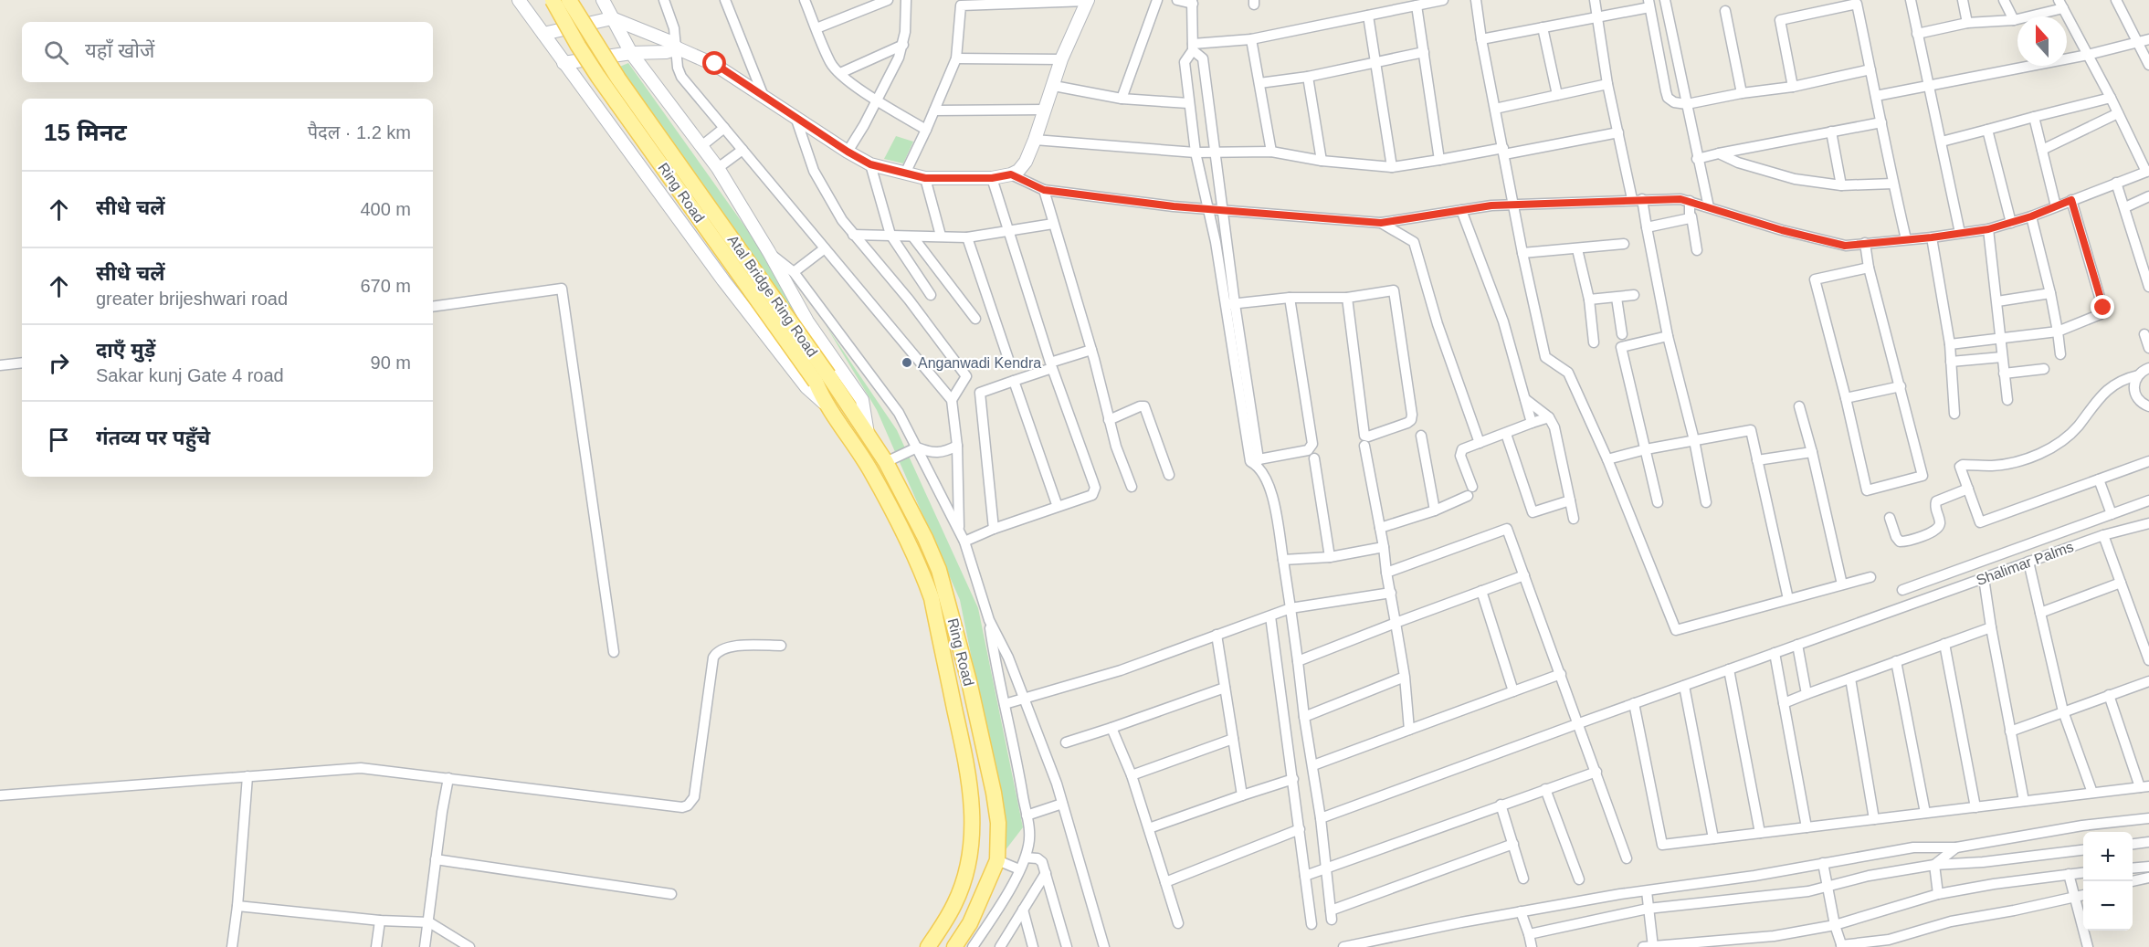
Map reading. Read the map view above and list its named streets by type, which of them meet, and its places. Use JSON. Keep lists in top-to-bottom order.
{
  "streets": {
    "main road": ["Ring Road", "Atal Bridge Ring Road"],
    "street": ["Shalimar Palms"]
  },
  "crossings": [
    ["Ring Road", "Atal Bridge Ring Road"]
  ],
  "places": ["Anganwadi Kendra"],
  "north": "top",
  "page": {
    "search": "यहाँ खोजें",
    "heading": ["15 मिनट", "पैदल · 1.2 km"],
    "list": [
      ["सीधे चलें", "400 m"],
      ["सीधे चलें", "greater brijeshwari road", "670 m"],
      ["दाएँ मुड़ें", "Sakar kunj Gate 4 road", "90 m"],
      "गंतव्य पर पहुँचे"
    ],
    "map_buttons": ["+", "−"]
  }
}
